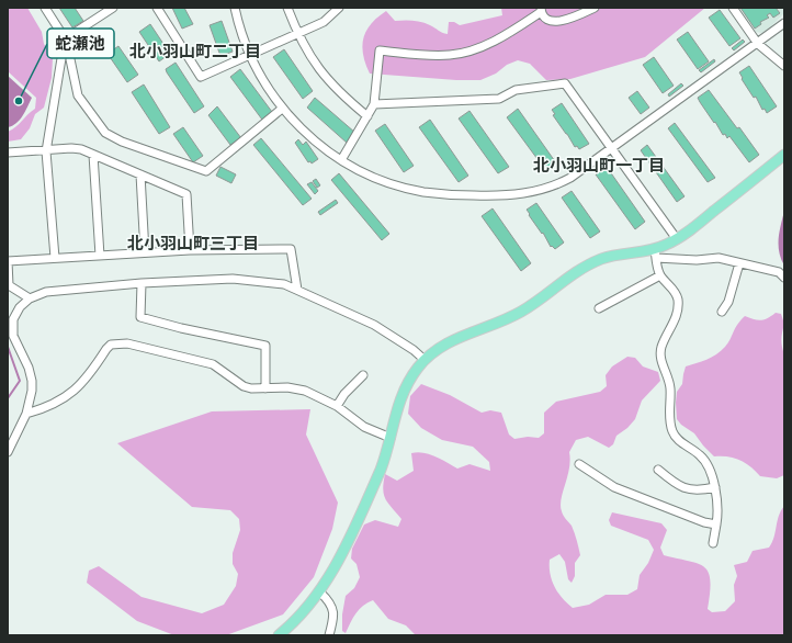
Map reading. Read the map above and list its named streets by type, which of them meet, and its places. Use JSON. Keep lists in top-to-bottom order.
{
  "districts": ["北小羽山町二丁目", "北小羽山町一丁目", "北小羽山町三丁目"],
  "places": ["蛇瀬池"]
}
